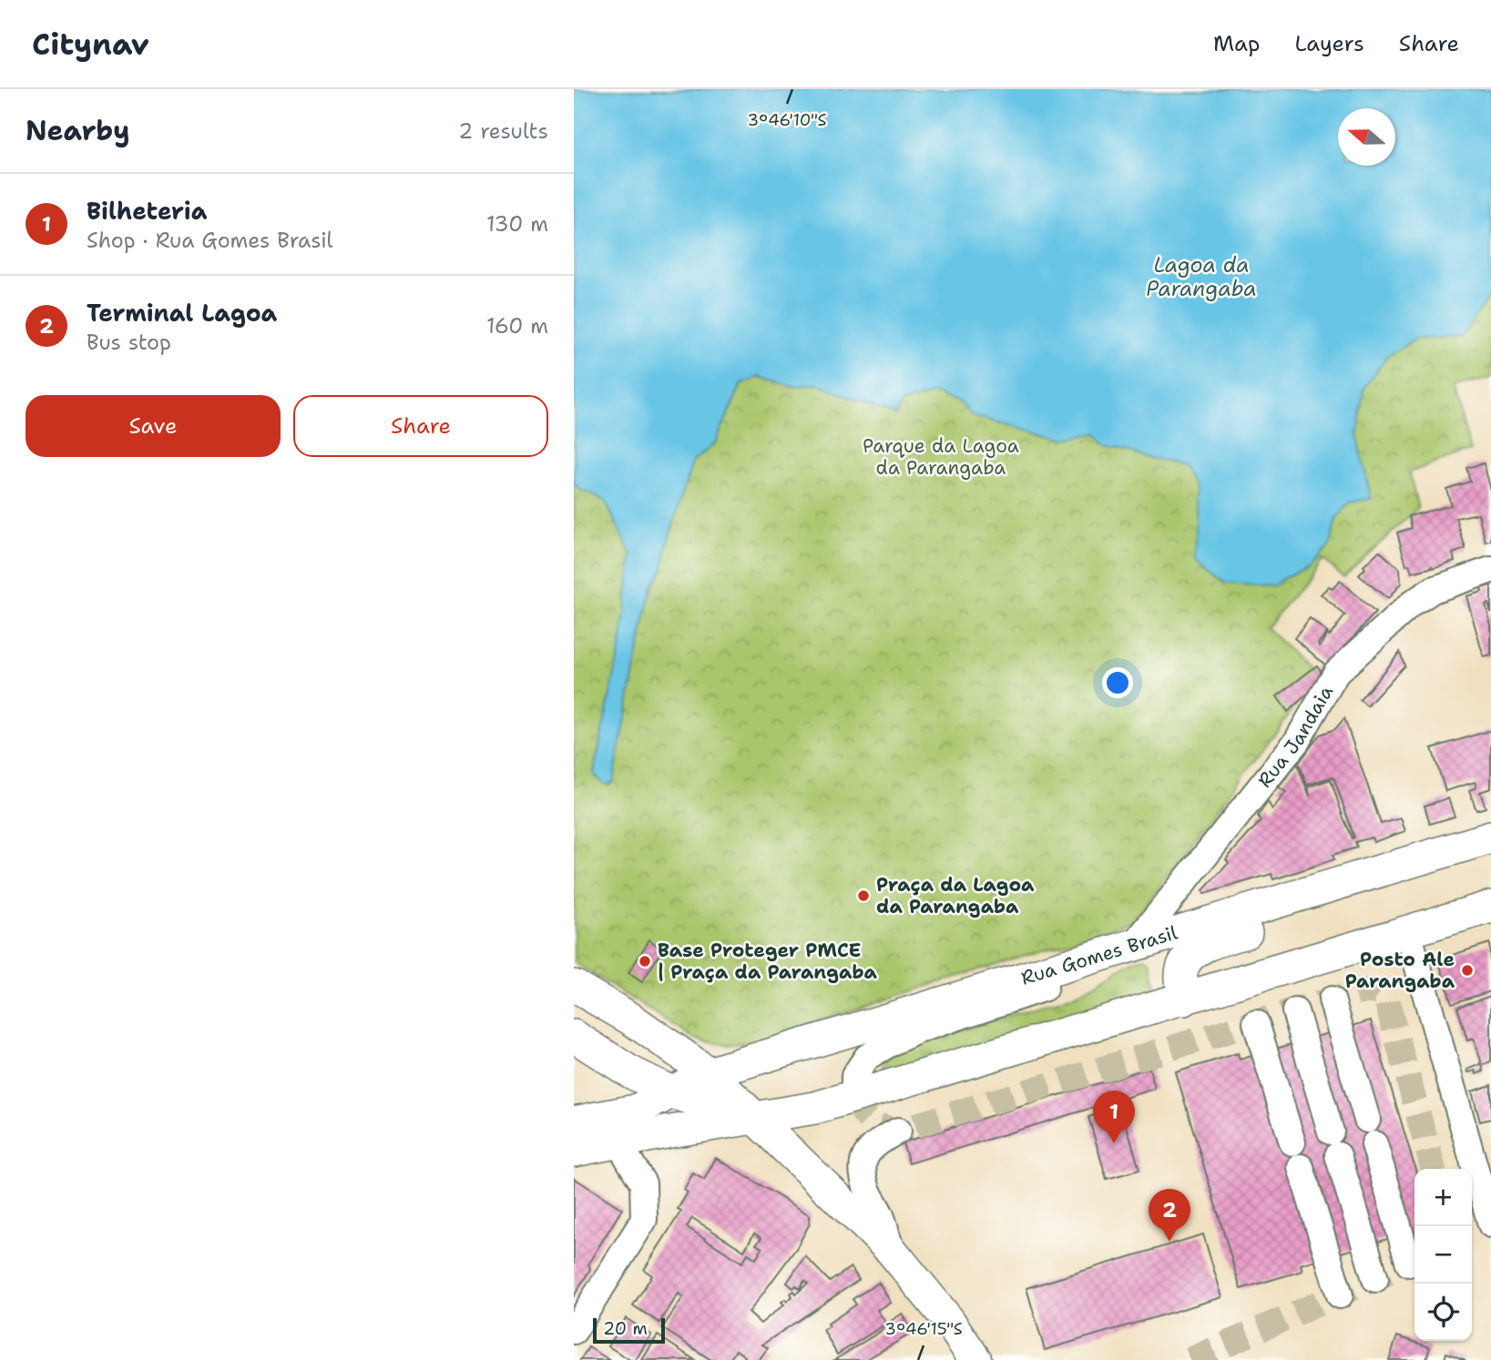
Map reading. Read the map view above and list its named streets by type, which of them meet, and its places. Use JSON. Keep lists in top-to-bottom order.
{
  "streets": {
    "main road": ["Rua Gomes Brasil"],
    "street": ["Rua Jandaia"]
  },
  "crossings": [
    ["Rua Jandaia", "Rua Gomes Brasil"]
  ],
  "water": ["Lagoa da Parangaba"],
  "parks": ["Parque da Lagoa da Parangaba"],
  "places": ["Praça da Lagoa da Parangaba", "Base Proteger PMCE | Praça da Parangaba", "Posto Ale Parangaba"],
  "scale_bar": "20 m",
  "north": "left",
  "page": {
    "header": "Citynav",
    "nav": ["Map", "Layers", "Share"],
    "heading": ["Nearby", "2 results"],
    "list": [
      {
        "mark": "1",
        "name": "Bilheteria",
        "note": "Shop · Rua Gomes Brasil",
        "value": "130 m"
      },
      {
        "mark": "2",
        "name": "Terminal Lagoa",
        "note": "Bus stop",
        "value": "160 m"
      }
    ],
    "buttons": ["Save", "Share"],
    "pins": ["1", "2"],
    "map_buttons": ["+", "−"],
    "scale": "20 m"
  },
  "coordinates": ["3°46'10\"S", "3°46'15\"S"]
}
